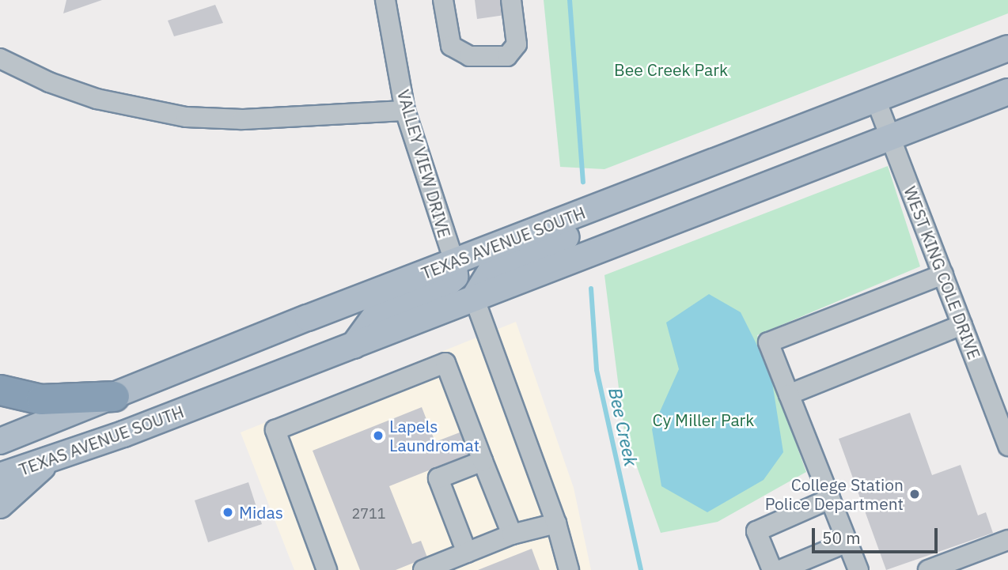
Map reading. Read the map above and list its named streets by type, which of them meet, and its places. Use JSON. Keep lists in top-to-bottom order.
{
  "streets": {
    "main road": ["TEXAS AVENUE SOUTH"],
    "street": ["VALLEY VIEW DRIVE", "WEST KING COLE DRIVE"]
  },
  "crossings": [
    ["VALLEY VIEW DRIVE", "TEXAS AVENUE SOUTH"],
    ["TEXAS AVENUE SOUTH", "WEST KING COLE DRIVE"]
  ],
  "water": ["Bee Creek"],
  "parks": ["Bee Creek Park", "Cy Miller Park"],
  "places": ["Lapels Laundromat", "College Station Police Department", "Midas"],
  "house_numbers": ["2711"],
  "scale_bar": "50 m"
}
